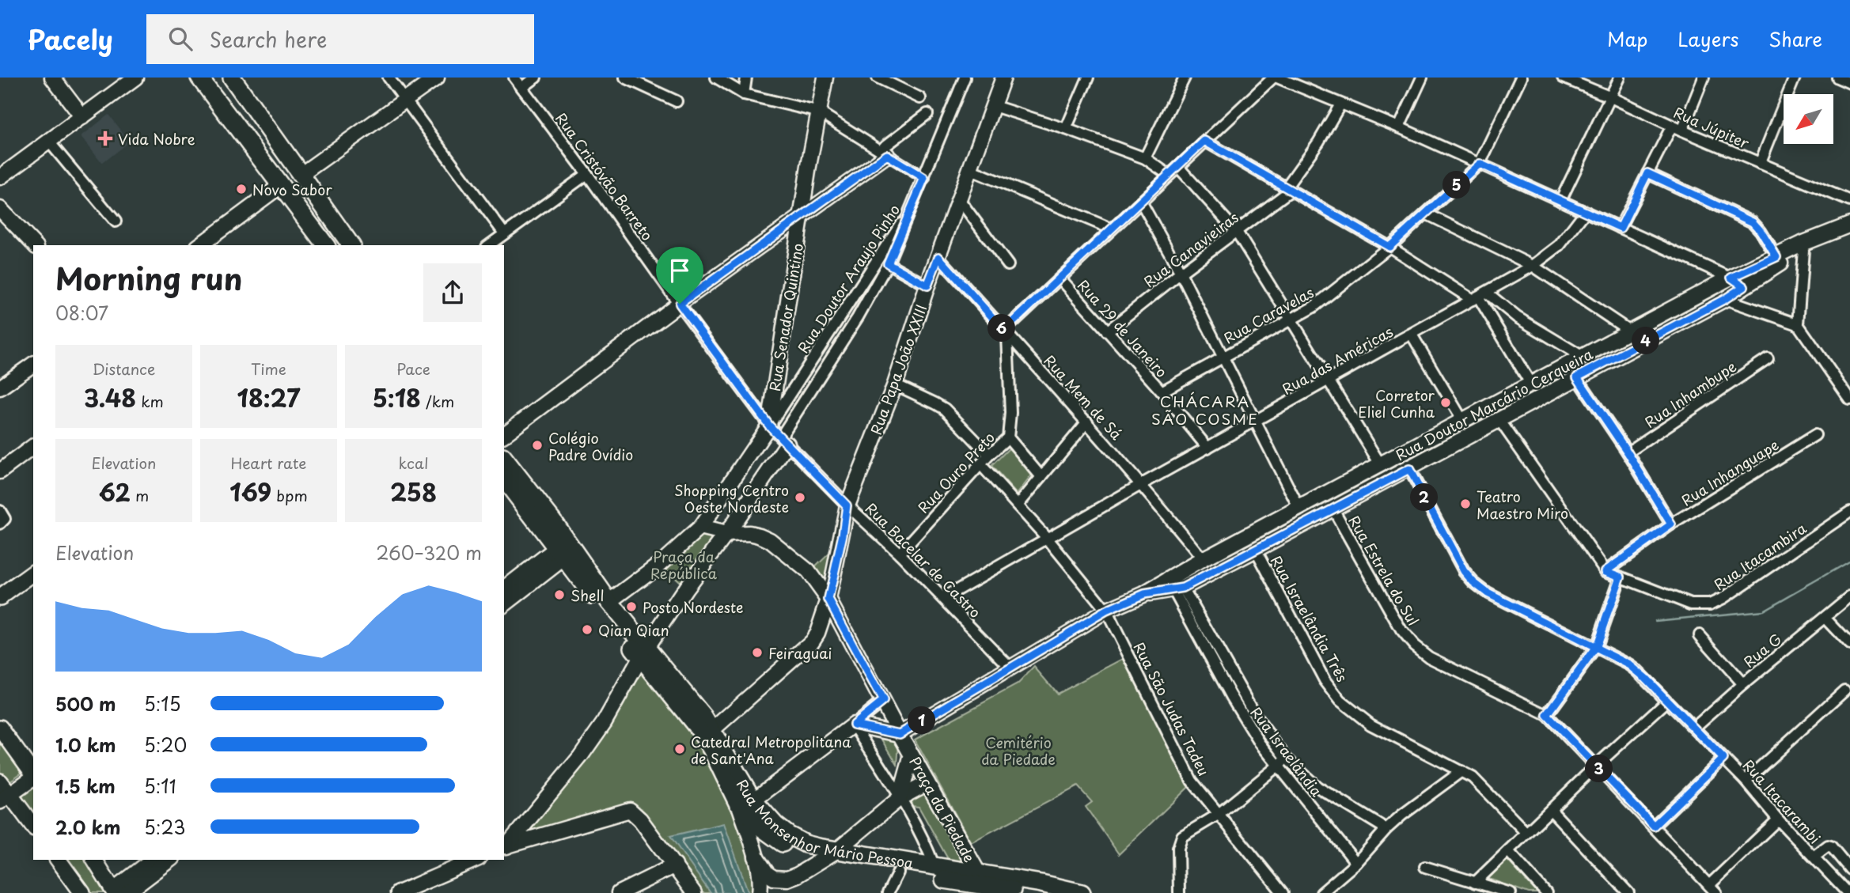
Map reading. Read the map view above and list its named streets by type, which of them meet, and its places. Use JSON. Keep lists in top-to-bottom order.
{
  "streets": {
    "highway": ["Rua Monsenhor Mário Pessoa"],
    "street": [
      "Rua Júpiter",
      "Rua Cristóvão Barreto",
      "Rua Canavieiras",
      "Rua Doutor Araujo Pinho",
      "Rua Caravelas",
      "Rua Senador Quintino",
      "Rua 29 de Janeiro",
      "Rua das Américas",
      "Rua Papa João XXIII",
      "Rua Inhambupe",
      "Rua Mem de Sá",
      "Rua Doutor Marcário Cerqueira",
      "Rua Ouro Preto",
      "Rua Inhanguape",
      "Rua Itacambira",
      "Rua Bacelar de Castro",
      "Rua Estrela do Sul",
      "Rua Israelândia Três",
      "Rua G",
      "Rua São Judas Tadeu",
      "Rua Israelândia",
      "Rua Itacarambi",
      "Praça da Piedade"
    ]
  },
  "crossings": [
    ["Rua Cristóvão Barreto", "Rua Doutor Araujo Pinho"],
    ["Rua Cristóvão Barreto", "Rua Senador Quintino"],
    ["Rua Cristóvão Barreto", "Rua Bacelar de Castro"],
    ["Rua Canavieiras", "Rua 29 de Janeiro"],
    ["Rua Doutor Araujo Pinho", "Rua Senador Quintino"],
    ["Rua Doutor Araujo Pinho", "Rua Bacelar de Castro"],
    ["Rua Caravelas", "Rua 29 de Janeiro"],
    ["Rua Senador Quintino", "Rua Bacelar de Castro"],
    ["Rua 29 de Janeiro", "Rua das Américas"],
    ["Rua das Américas", "Rua Mem de Sá"],
    ["Rua das Américas", "Rua Bacelar de Castro"],
    ["Rua das Américas", "Rua São Judas Tadeu"],
    ["Rua Papa João XXIII", "Rua Mem de Sá"],
    ["Rua Papa João XXIII", "Rua Bacelar de Castro"],
    ["Rua Papa João XXIII", "Praça da Piedade"],
    ["Rua Papa João XXIII", "Rua Monsenhor Mário Pessoa"],
    ["Rua Mem de Sá", "Rua Doutor Marcário Cerqueira"],
    ["Rua Mem de Sá", "Rua Ouro Preto"],
    ["Rua Doutor Marcário Cerqueira", "Rua Bacelar de Castro"],
    ["Rua Doutor Marcário Cerqueira", "Rua Estrela do Sul"],
    ["Rua Doutor Marcário Cerqueira", "Rua Israelândia Três"],
    ["Rua Doutor Marcário Cerqueira", "Rua São Judas Tadeu"],
    ["Rua Doutor Marcário Cerqueira", "Rua Israelândia"],
    ["Rua Doutor Marcário Cerqueira", "Rua Itacarambi"],
    ["Rua Doutor Marcário Cerqueira", "Praça da Piedade"],
    ["Rua Ouro Preto", "Rua Bacelar de Castro"],
    ["Rua Ouro Preto", "Rua São Judas Tadeu"],
    ["Rua Inhanguape", "Rua Itacambira"],
    ["Rua G", "Rua Itacarambi"],
    ["Praça da Piedade", "Rua Monsenhor Mário Pessoa"]
  ],
  "districts": ["CHÁCARA SÃO COSME"],
  "parks": ["Praça da República", "Cemitério da Piedade"],
  "places": {
    "health": ["Vida Nobre"],
    "other": [
      "Novo Sabor",
      "Corretor Eliel Cunha",
      "Colégio Padre Ovídio",
      "Shopping Centro Oeste Nordeste",
      "Teatro Maestro Miro",
      "Shell",
      "Posto Nordeste",
      "Qian Qian",
      "Feiraguai",
      "Catedral Metropolitana de Sant'Ana"
    ]
  },
  "north": "bottom left",
  "page": {
    "header": "Pacely",
    "search": "Search here",
    "nav": ["Map", "Layers", "Share"],
    "pins": [
      "5",
      "6",
      "4",
      "2",
      "1",
      "3"
    ],
    "heading": ["Morning run", "08:07"],
    "stats": [
      ["Distance", "3.48 km"],
      ["Time", "18:27"],
      ["Pace", "5:18 /km"],
      ["Elevation", "62 m"],
      ["Heart rate", "169 bpm"],
      ["kcal", "258"]
    ],
    "chart": ["Elevation", "260–320 m"],
    "list": [
      {
        "name": "500 m",
        "note": "5:15"
      },
      {
        "name": "1.0 km",
        "note": "5:20"
      },
      {
        "name": "1.5 km",
        "note": "5:11"
      },
      {
        "name": "2.0 km",
        "note": "5:23"
      }
    ]
  }
}
